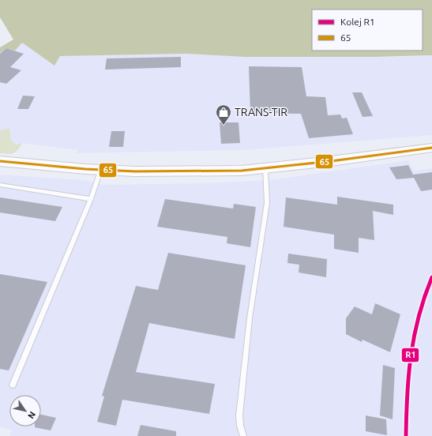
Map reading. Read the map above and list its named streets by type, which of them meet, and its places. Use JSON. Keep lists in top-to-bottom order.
{
  "places": {
    "shop": ["TRANS-TIR"]
  },
  "lines": ["transit line 65", "rail line R1"],
  "legend": ["Kolej R1", "65"],
  "north": "bottom right"
}
